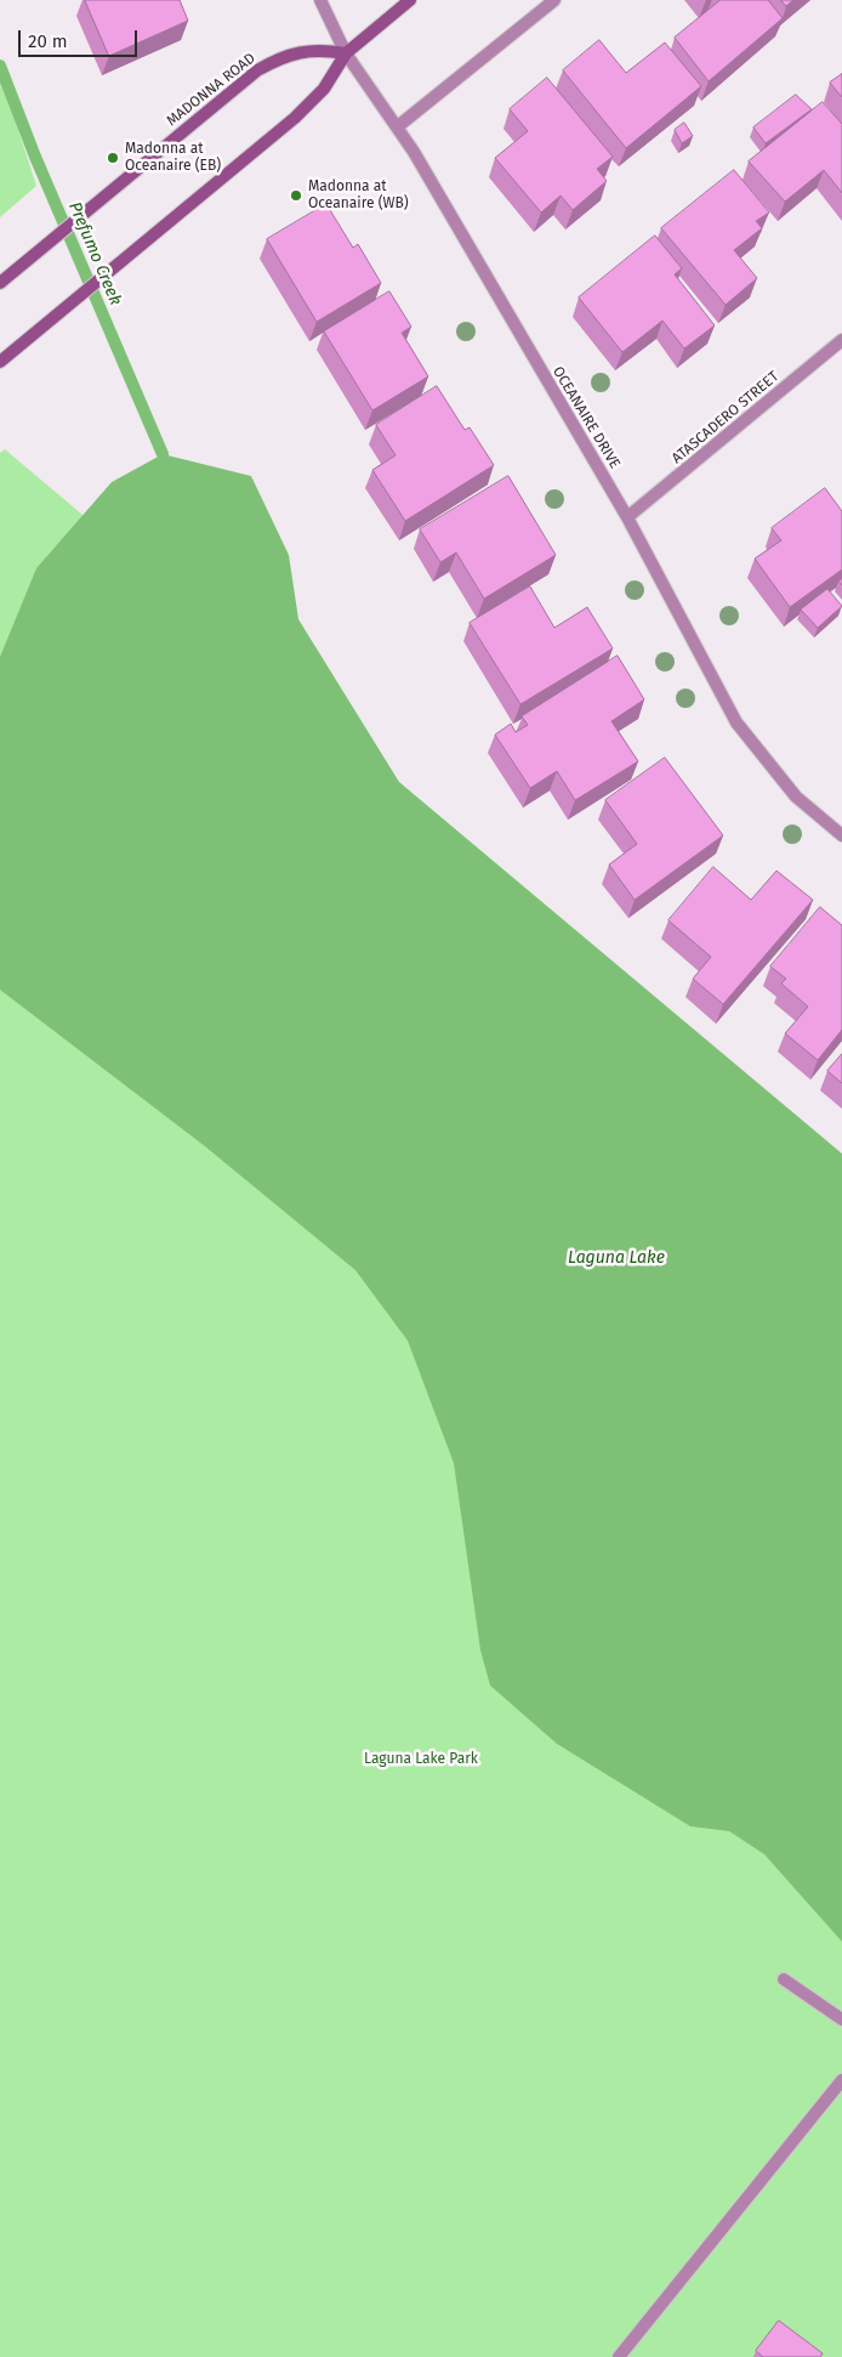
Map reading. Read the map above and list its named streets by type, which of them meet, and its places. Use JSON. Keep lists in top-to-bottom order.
{
  "streets": {
    "main road": ["MADONNA ROAD"],
    "street": ["OCEANAIRE DRIVE", "ATASCADERO STREET"]
  },
  "crossings": [
    ["MADONNA ROAD", "OCEANAIRE DRIVE"],
    ["OCEANAIRE DRIVE", "ATASCADERO STREET"]
  ],
  "water": ["Prefumo Creek", "Laguna Lake"],
  "parks": ["Laguna Lake Park"],
  "places": ["Madonna at Oceanaire (EB)", "Madonna at Oceanaire (WB)"],
  "scale_bar": "20 m"
}
